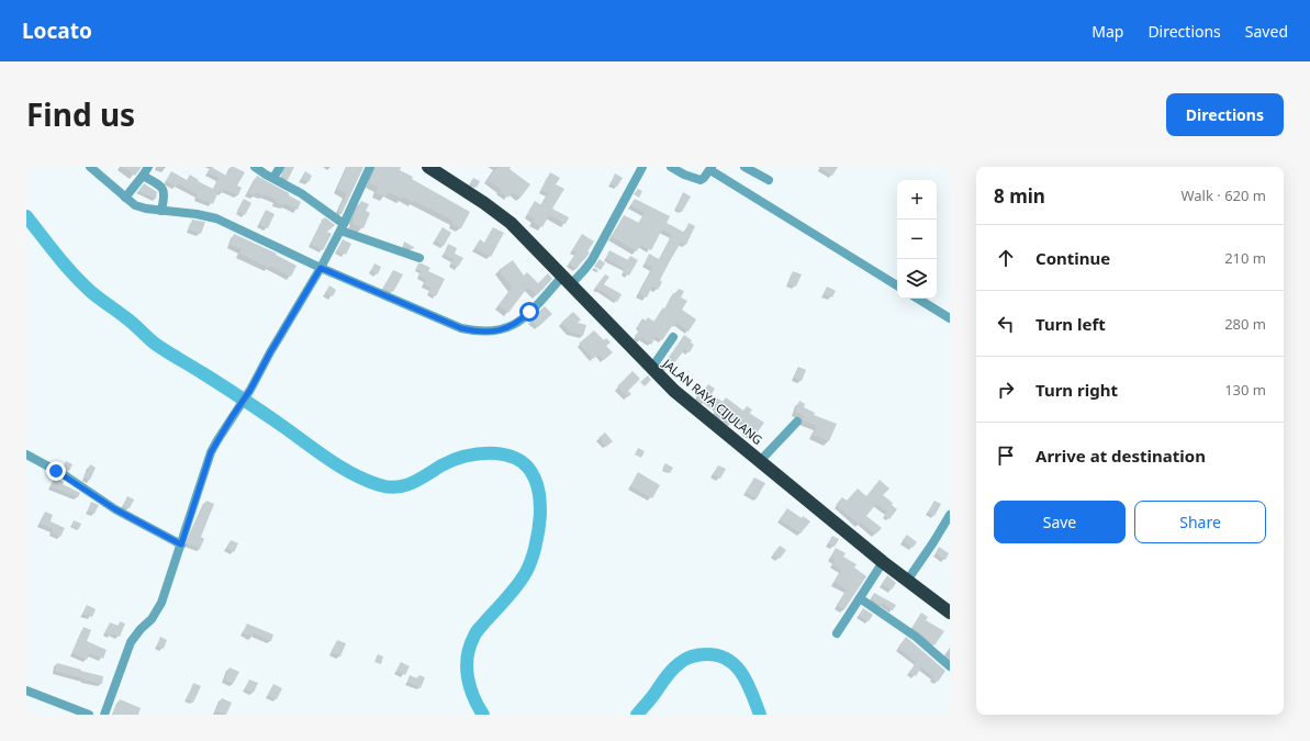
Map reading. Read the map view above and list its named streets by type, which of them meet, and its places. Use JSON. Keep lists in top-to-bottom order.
{
  "streets": {
    "highway": ["JALAN RAYA CIJULANG"]
  },
  "page": {
    "header": "Locato",
    "nav": ["Map", "Directions", "Saved"],
    "title": "Find us",
    "buttons": [
      "Directions",
      ["Save", "Share"]
    ],
    "heading": ["8 min", "Walk · 620 m"],
    "map_buttons": ["+", "−"],
    "list": [
      ["Continue", "210 m"],
      ["Turn left", "280 m"],
      ["Turn right", "130 m"],
      "Arrive at destination"
    ]
  }
}
